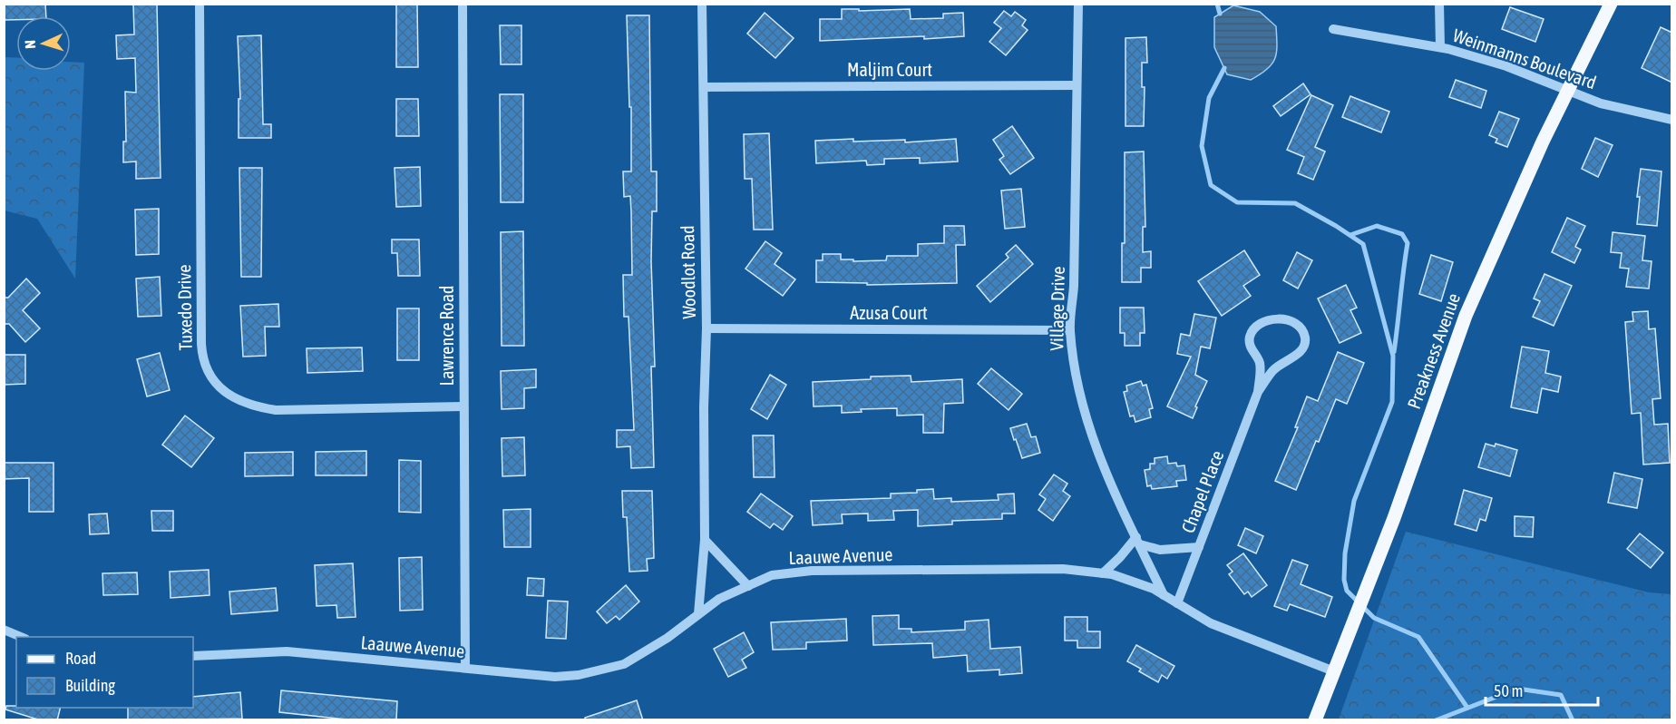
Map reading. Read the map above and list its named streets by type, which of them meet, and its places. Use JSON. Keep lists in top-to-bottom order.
{
  "streets": {
    "main road": ["Preakness Avenue"],
    "street": [
      "Weinmanns Boulevard",
      "Maljim Court",
      "Woodlot Road",
      "Tuxedo Drive",
      "Village Drive",
      "Azusa Court",
      "Lawrence Road",
      "Chapel Place",
      "Laauwe Avenue"
    ]
  },
  "crossings": [
    ["Weinmanns Boulevard", "Preakness Avenue"],
    ["Maljim Court", "Woodlot Road"],
    ["Maljim Court", "Village Drive"],
    ["Woodlot Road", "Azusa Court"],
    ["Woodlot Road", "Laauwe Avenue"],
    ["Tuxedo Drive", "Lawrence Road"],
    ["Village Drive", "Azusa Court"],
    ["Village Drive", "Laauwe Avenue"],
    ["Lawrence Road", "Laauwe Avenue"],
    ["Preakness Avenue", "Laauwe Avenue"],
    ["Chapel Place", "Laauwe Avenue"]
  ],
  "legend": ["Road", "Building"],
  "scale_bar": "50 m",
  "north": "left"
}
